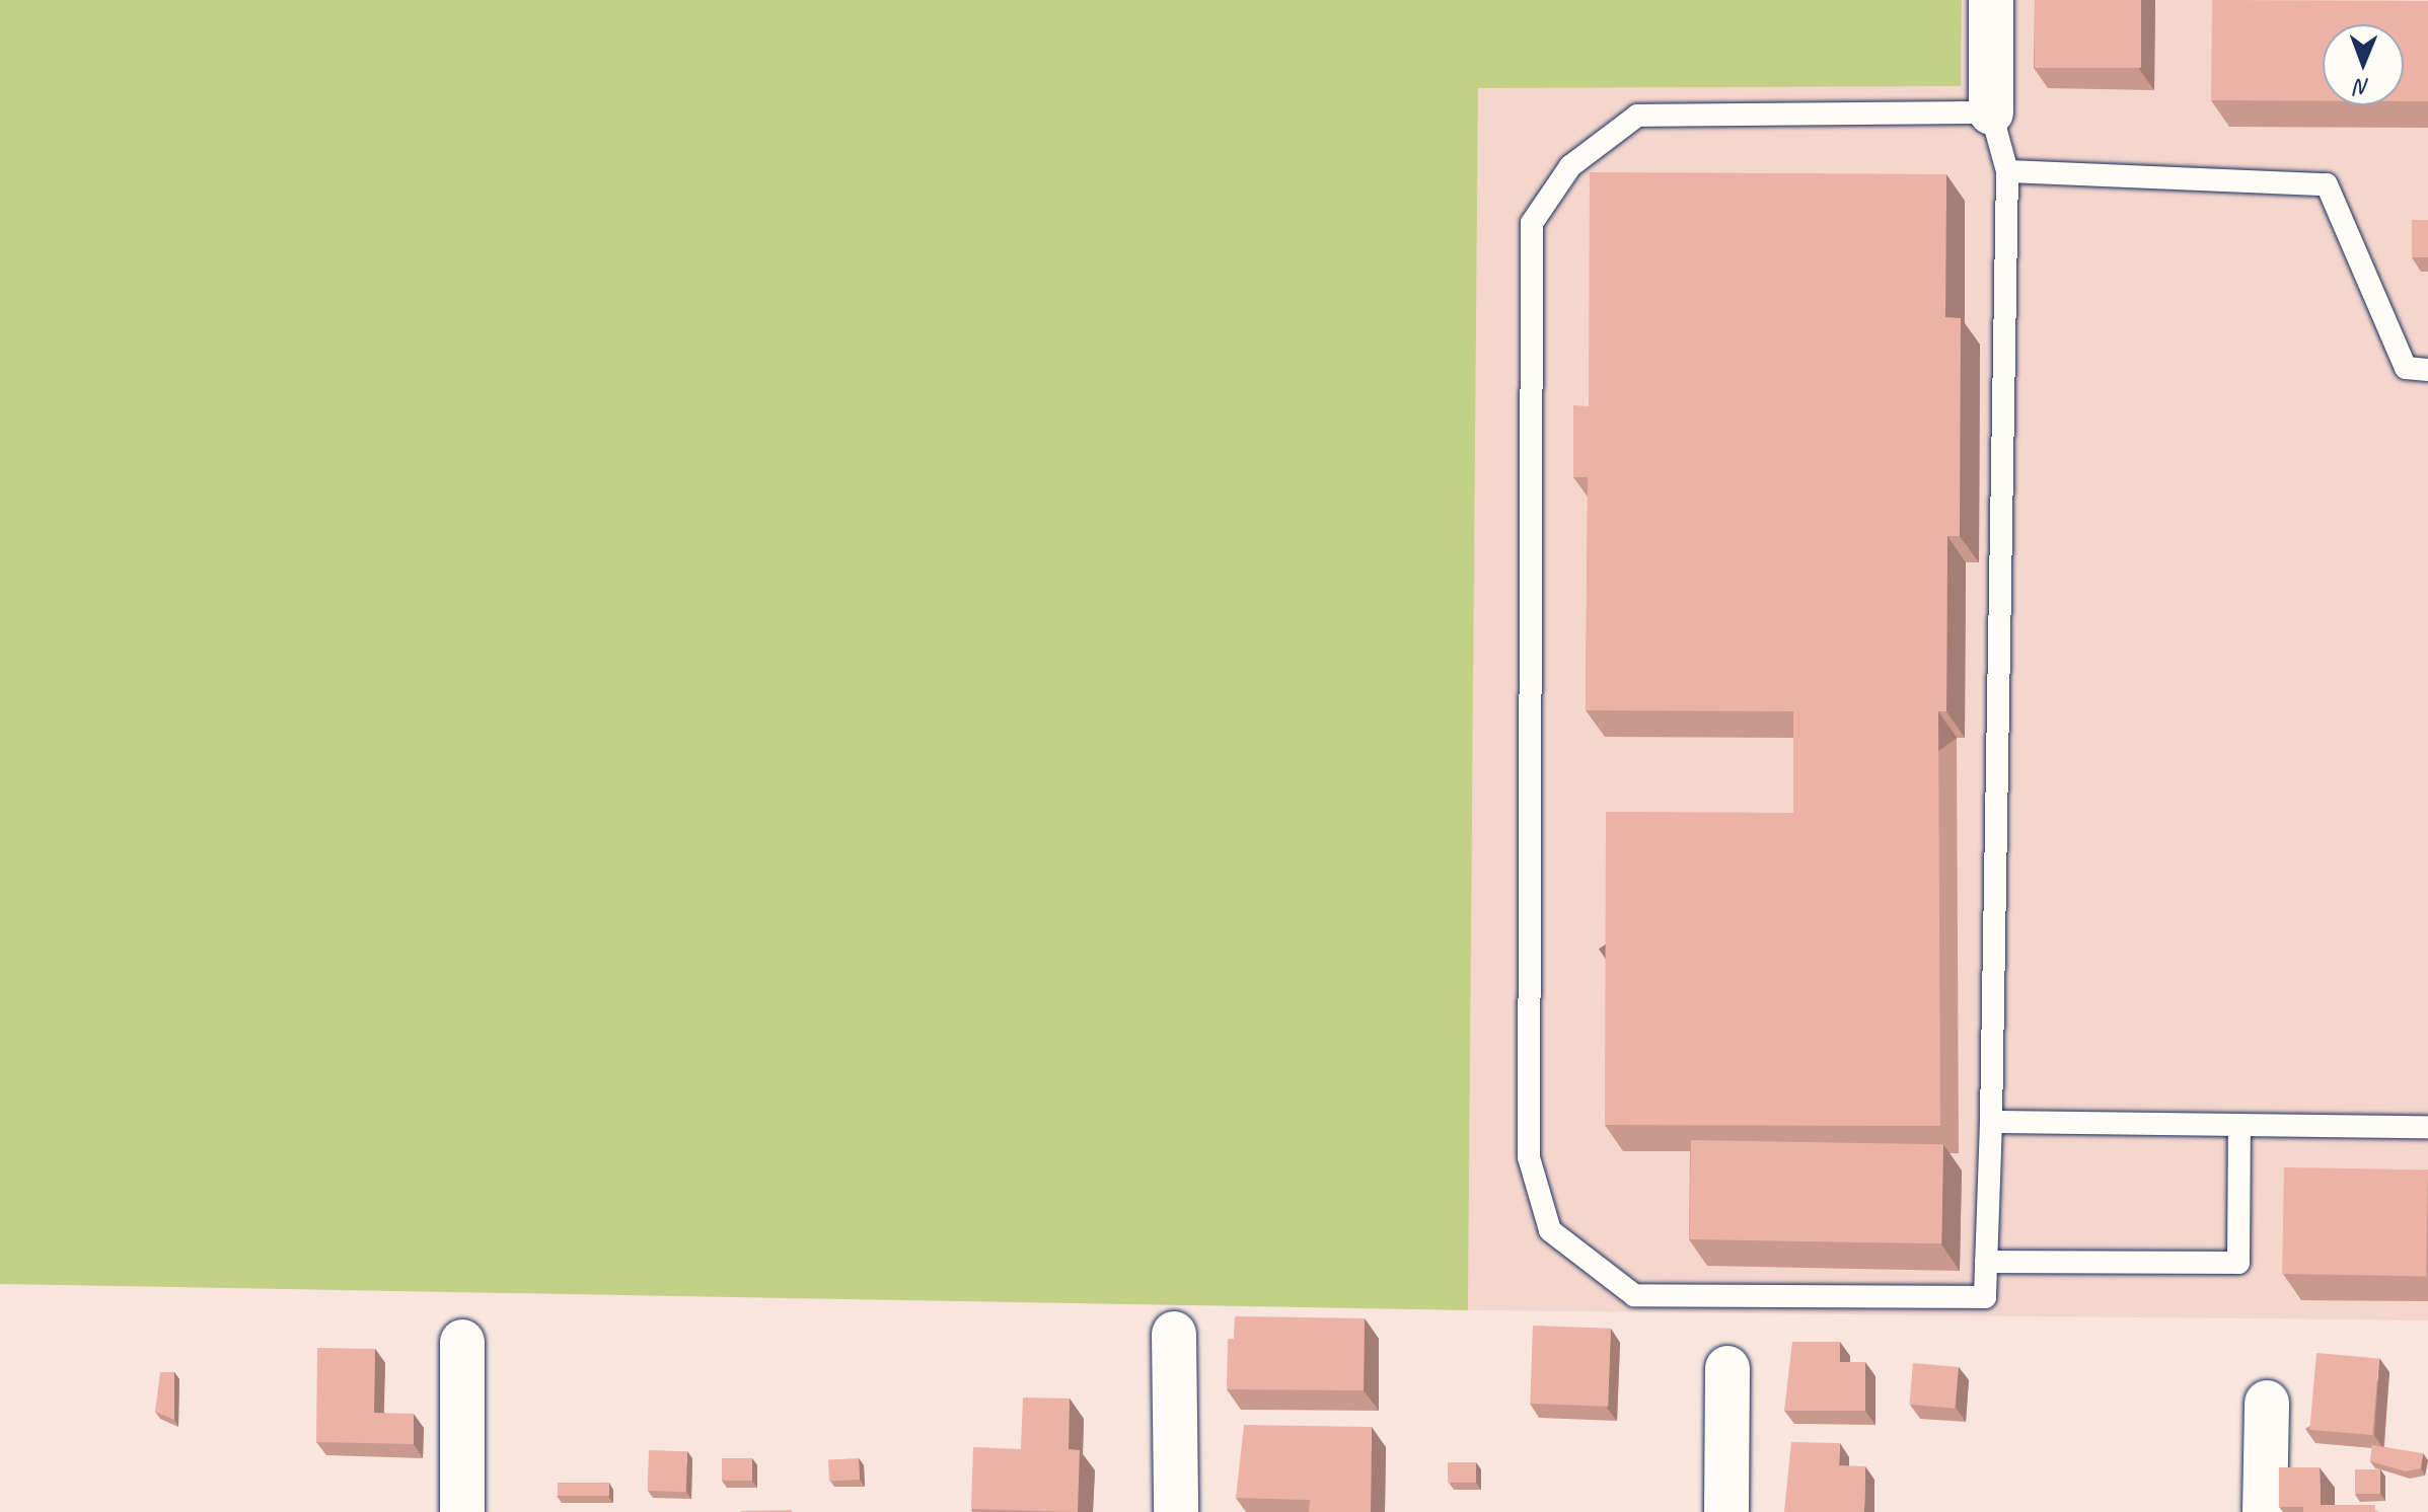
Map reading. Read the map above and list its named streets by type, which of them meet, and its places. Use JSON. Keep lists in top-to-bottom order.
{
  "north": "bottom"
}
